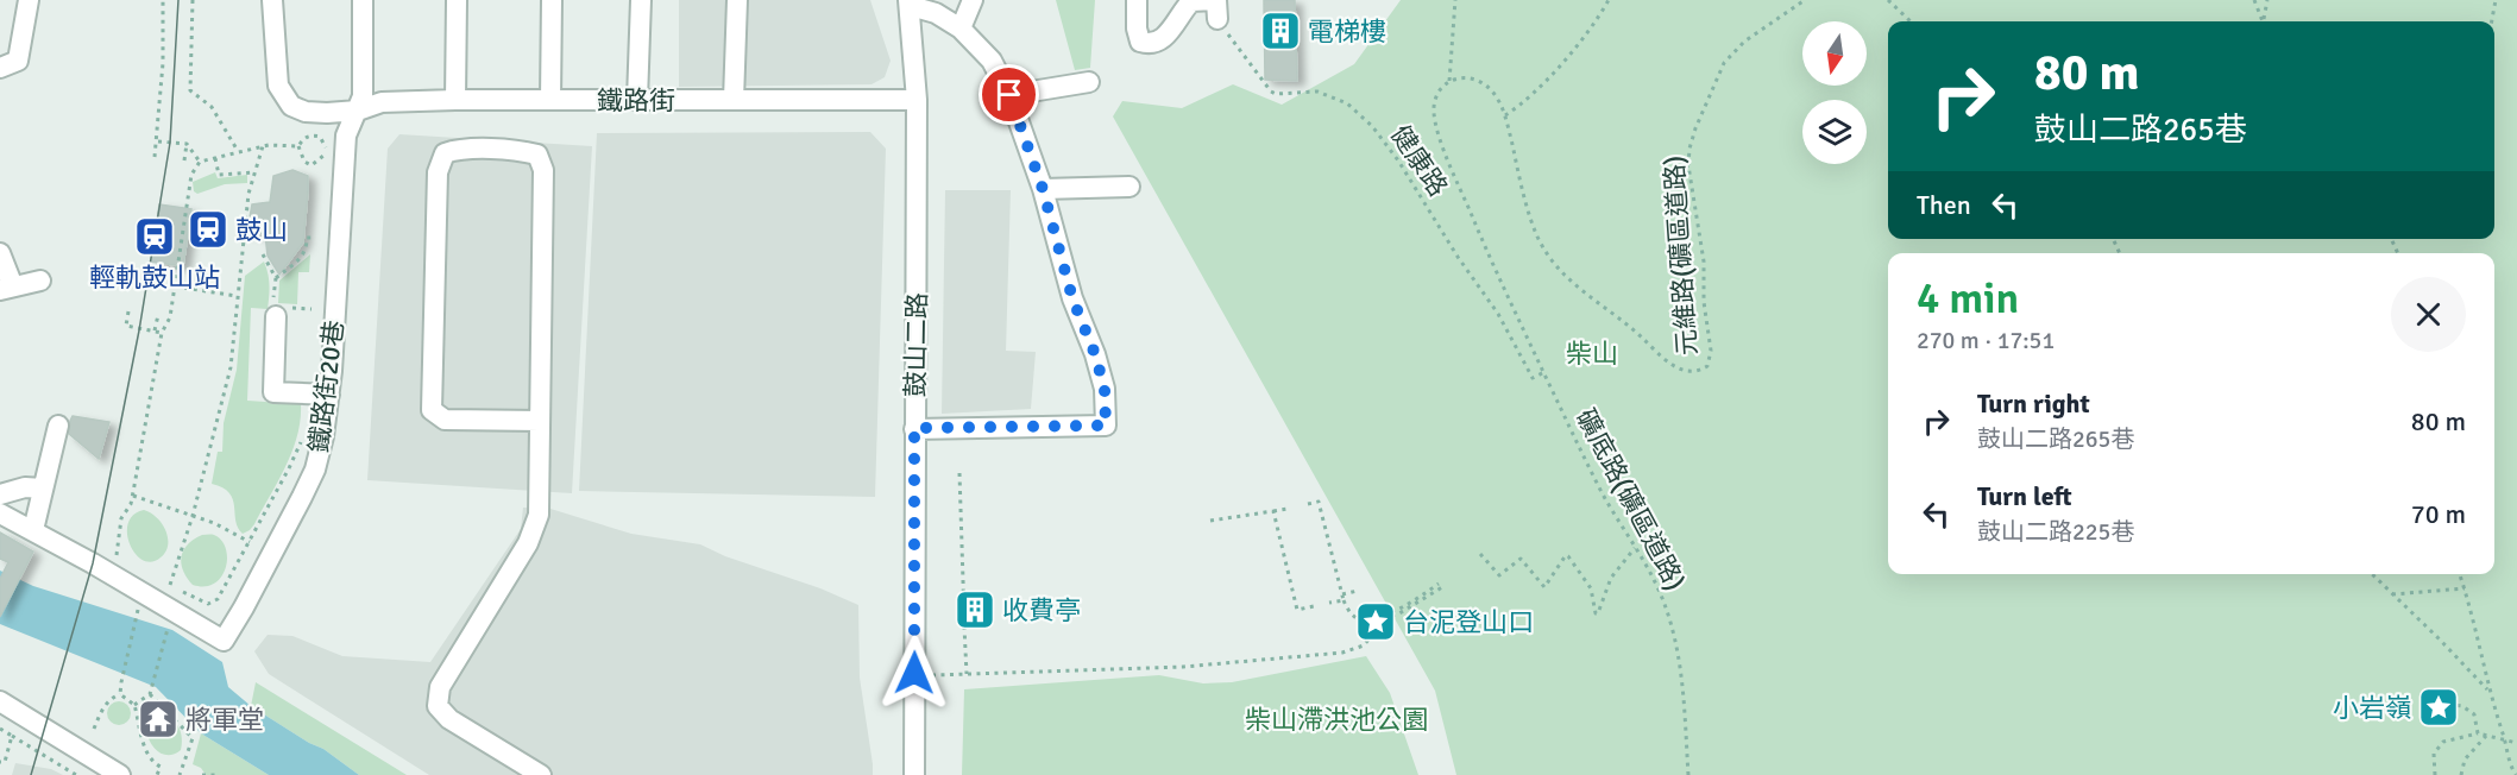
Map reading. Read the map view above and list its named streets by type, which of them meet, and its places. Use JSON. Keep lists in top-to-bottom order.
{
  "streets": {
    "street": ["鐵路街", "鼓山二路", "鐵路街20巷"],
    "path": ["健康路", "元維路(礦區道路)", "礦底路(礦區道路)"]
  },
  "crossings": [
    ["鐵路街", "鼓山二路"],
    ["鐵路街", "鐵路街20巷"],
    ["健康路", "礦底路(礦區道路)"]
  ],
  "parks": ["柴山", "柴山滯洪池公園"],
  "places": {
    "building": ["電梯樓", "收費亭"],
    "station": ["鼓山", "輕軌鼓山站"],
    "place": ["台泥登山口", "小岩嶺"],
    "temple": ["將軍堂"]
  },
  "north": "bottom",
  "page": {
    "turn": ["80 m", "鼓山二路265巷"],
    "then": "Then",
    "heading": ["4 min", "270 m · 17:51"],
    "list": [
      {
        "name": "Turn right",
        "note": "鼓山二路265巷",
        "value": "80 m"
      },
      {
        "name": "Turn left",
        "note": "鼓山二路225巷",
        "value": "70 m"
      }
    ]
  }
}
